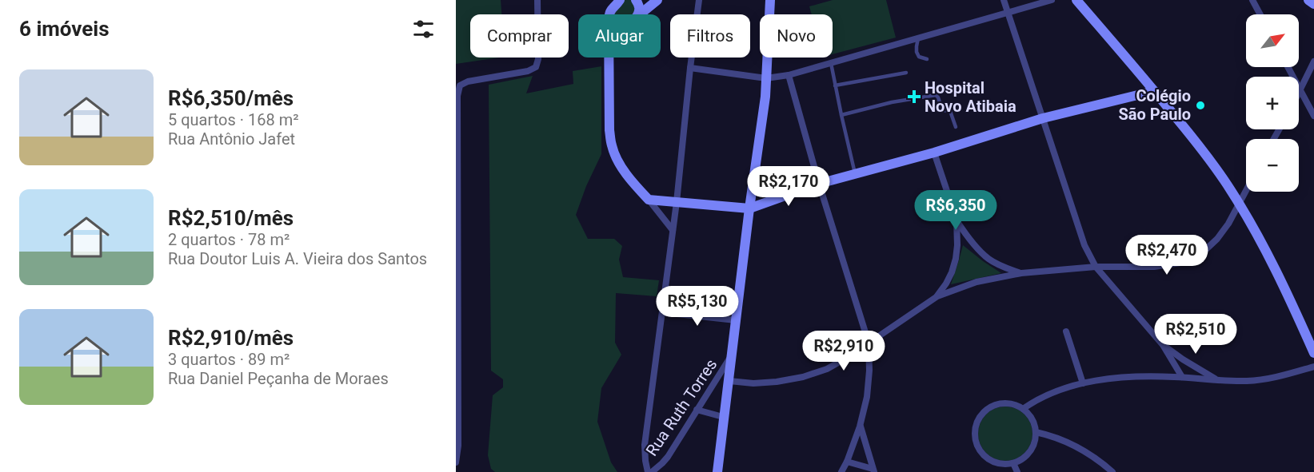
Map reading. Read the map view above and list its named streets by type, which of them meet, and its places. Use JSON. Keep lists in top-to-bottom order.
{
  "streets": {
    "street": ["Rua Ruth Torres"]
  },
  "places": {
    "health": ["Hospital Novo Atibaia"],
    "other": ["Colégio São Paulo"]
  },
  "north": "top right",
  "page": {
    "heading": "6 imóveis",
    "map_buttons": ["+", "−"],
    "chip": [
      "Comprar",
      "Alugar",
      "Filtros",
      "Novo"
    ],
    "list": [
      {
        "name": "R$6,350/mês",
        "note": "5 quartos · 168 m² · Rua Antônio Jafet"
      },
      {
        "name": "R$2,510/mês",
        "note": "2 quartos · 78 m² · Rua Doutor Luis A. Vieira dos Santos"
      },
      {
        "name": "R$2,910/mês",
        "note": "3 quartos · 89 m² · Rua Daniel Peçanha de Moraes"
      }
    ],
    "price": [
      "R$2,170",
      "R$6,350",
      "R$2,470",
      "R$5,130",
      "R$2,510",
      "R$2,910"
    ]
  }
}
